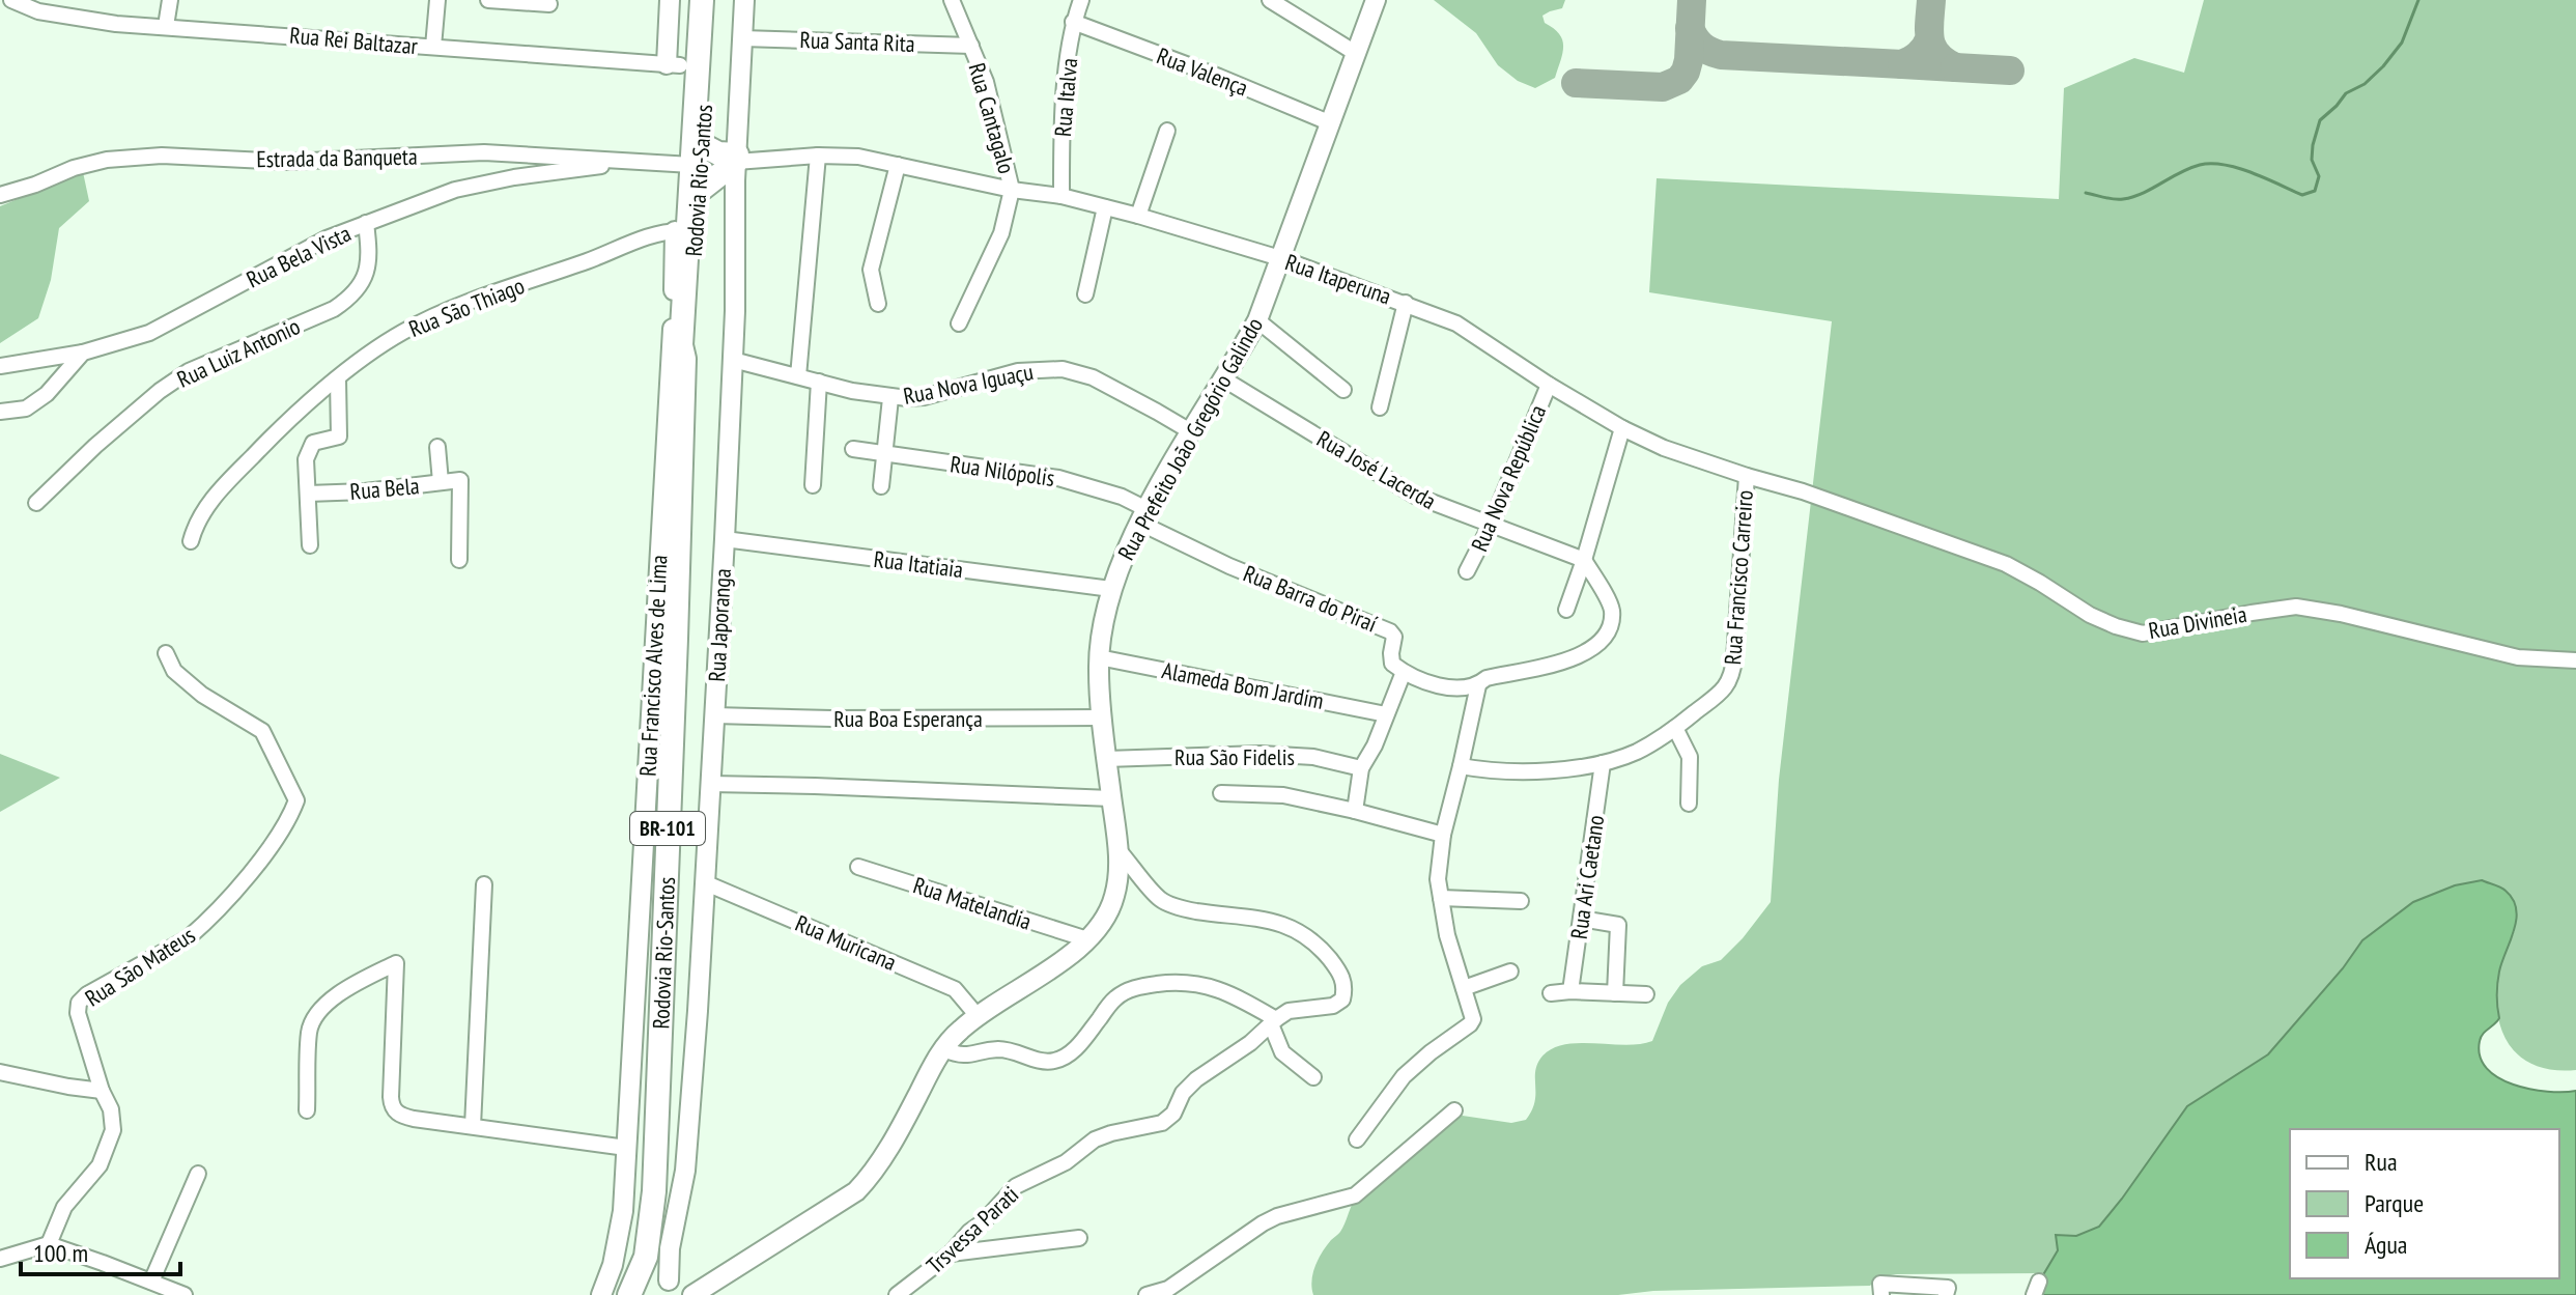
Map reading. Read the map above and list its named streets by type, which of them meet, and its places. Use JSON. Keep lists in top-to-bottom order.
{
  "streets": {
    "highway": ["Rodovia Rio-Santos", "BR-101"],
    "main road": ["Rua Prefeito João Gregório Galindo", "Rua Japoranga", "Rua Francisco Alves de Lima"],
    "street": [
      "Rua Rei Baltazar",
      "Rua Santa Rita",
      "Rua Valença",
      "Rua Italva",
      "Rua Cantagalo",
      "Estrada da Banqueta",
      "Rua Bela Vista",
      "Rua Itaperuna",
      "Rua São Thiago",
      "Rua Luiz Antonio",
      "Rua Nova Iguaçu",
      "Rua José Lacerda",
      "Rua Nilópolis",
      "Rua Nova República",
      "Rua Bela",
      "Rua Itatiaia",
      "Rua Francisco Carreiro",
      "Rua Barra do Piraí",
      "Rua Divineia",
      "Alameda Bom Jardim",
      "Rua Boa Esperança",
      "Rua São Fidelis",
      "Rua Ari Caetano",
      "Rua Matelandia",
      "Rua Muricana",
      "Rua São Mateus",
      "Trsvessa Parati"
    ]
  },
  "crossings": [
    ["Rua Rei Baltazar", "Rodovia Rio-Santos"],
    ["Rua Santa Rita", "Rua Cantagalo"],
    ["Rua Santa Rita", "Rua Japoranga"],
    ["Rua Valença", "Rua Italva"],
    ["Rua Valença", "Rua Prefeito João Gregório Galindo"],
    ["Rua Italva", "Rua Itaperuna"],
    ["Rua Cantagalo", "Rua Itaperuna"],
    ["Estrada da Banqueta", "Rodovia Rio-Santos"],
    ["Estrada da Banqueta", "Rua Bela Vista"],
    ["Rodovia Rio-Santos", "Rua São Thiago"],
    ["Rodovia Rio-Santos", "Rua Francisco Alves de Lima"],
    ["Rua Bela Vista", "Rua Luiz Antonio"],
    ["Rua Itaperuna", "Rua Prefeito João Gregório Galindo"],
    ["Rua Itaperuna", "Rua Nova República"],
    ["Rua Itaperuna", "Rua Francisco Carreiro"],
    ["Rua Itaperuna", "Rua Divineia"],
    ["Rua Itaperuna", "Rua Japoranga"],
    ["Rua São Thiago", "Rua Francisco Alves de Lima"],
    ["Rua Nova Iguaçu", "Rua Prefeito João Gregório Galindo"],
    ["Rua Nova Iguaçu", "Rua Japoranga"],
    ["Rua Prefeito João Gregório Galindo", "Rua José Lacerda"],
    ["Rua Prefeito João Gregório Galindo", "Rua Nilópolis"],
    ["Rua Prefeito João Gregório Galindo", "Rua Itatiaia"],
    ["Rua Prefeito João Gregório Galindo", "Rua Barra do Piraí"],
    ["Rua Prefeito João Gregório Galindo", "Rua Japoranga"],
    ["Rua Prefeito João Gregório Galindo", "Alameda Bom Jardim"],
    ["Rua Prefeito João Gregório Galindo", "Rua Boa Esperança"],
    ["Rua Prefeito João Gregório Galindo", "Rua São Fidelis"],
    ["Rua Prefeito João Gregório Galindo", "Rua Matelandia"],
    ["Rua Prefeito João Gregório Galindo", "Rua Muricana"],
    ["Rua Prefeito João Gregório Galindo", "Trsvessa Parati"],
    ["Rua José Lacerda", "Rua Nova República"],
    ["Rua Nilópolis", "Rua Barra do Piraí"],
    ["Rua Itatiaia", "Rua Japoranga"],
    ["Rua Francisco Carreiro", "Rua Divineia"],
    ["Rua Francisco Carreiro", "Rua Ari Caetano"],
    ["Rua Japoranga", "Rua Boa Esperança"],
    ["Rua Japoranga", "Rua Muricana"]
  ],
  "legend": ["Rua", "Parque", "Água"],
  "scale_bar": "100 m"
}
